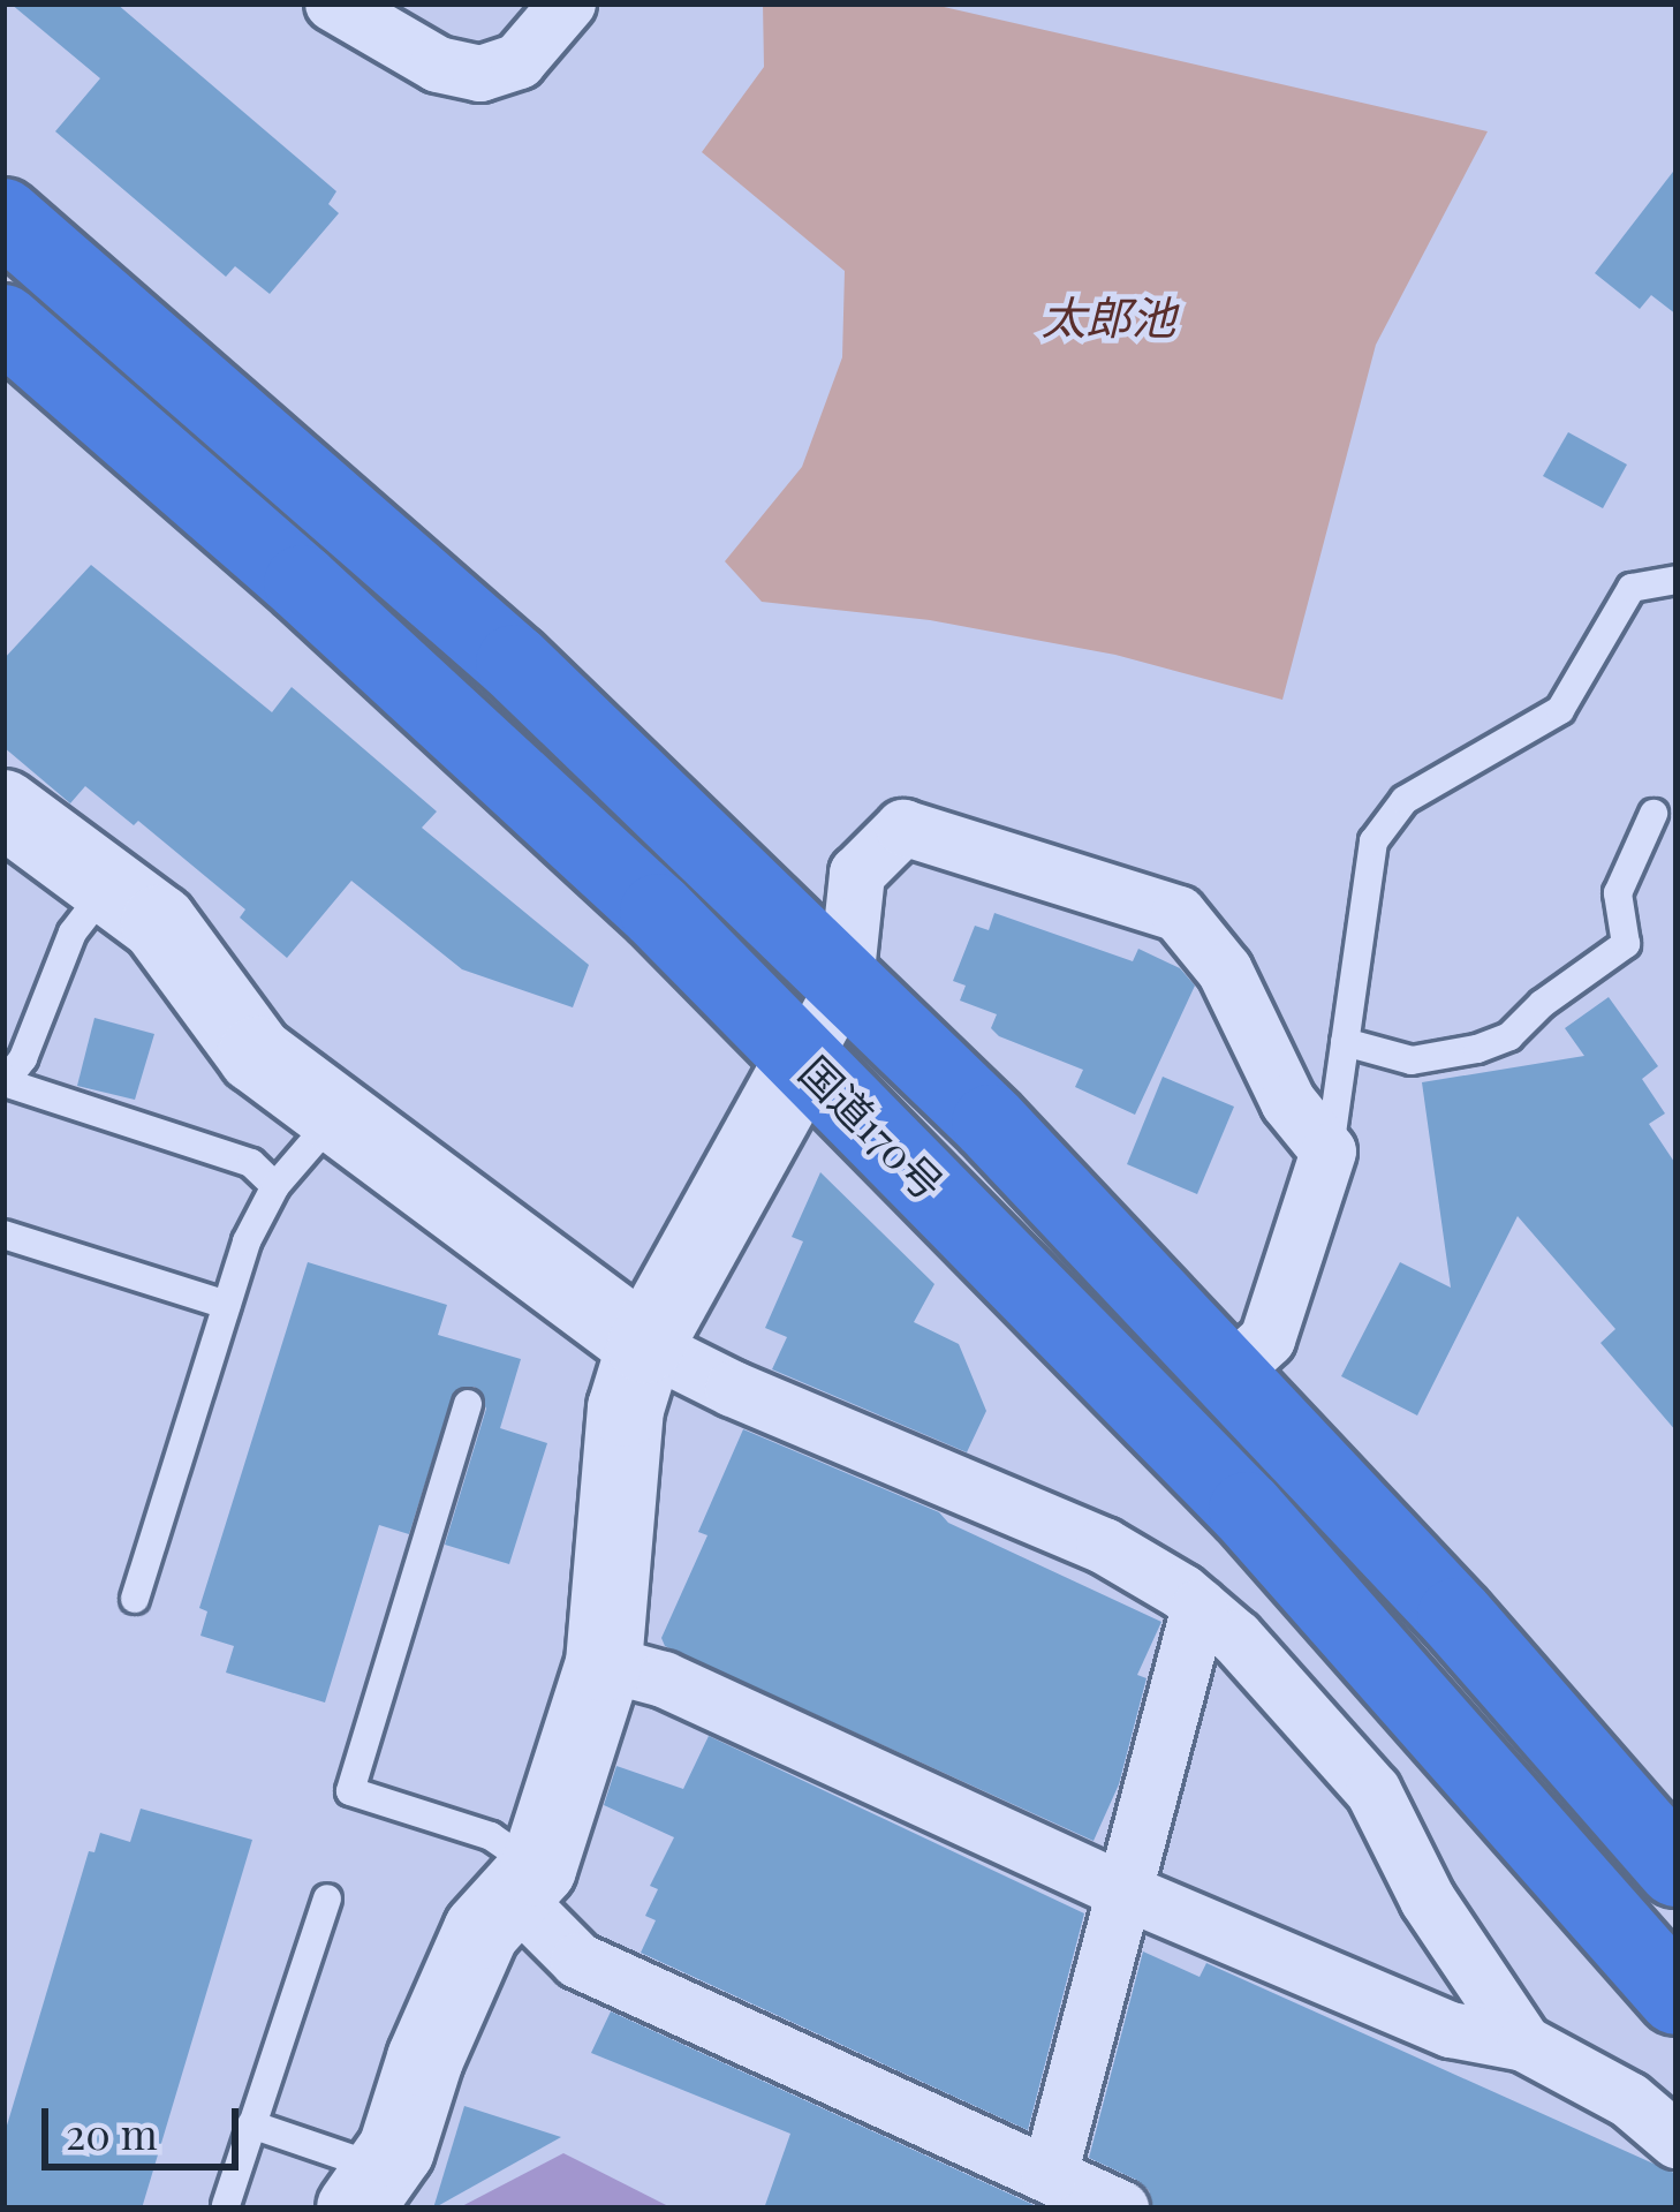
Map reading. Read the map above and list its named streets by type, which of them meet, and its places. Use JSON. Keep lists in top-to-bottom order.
{
  "streets": {
    "highway": ["国道170号"]
  },
  "water": ["太郎池"],
  "scale_bar": "20 m"
}
